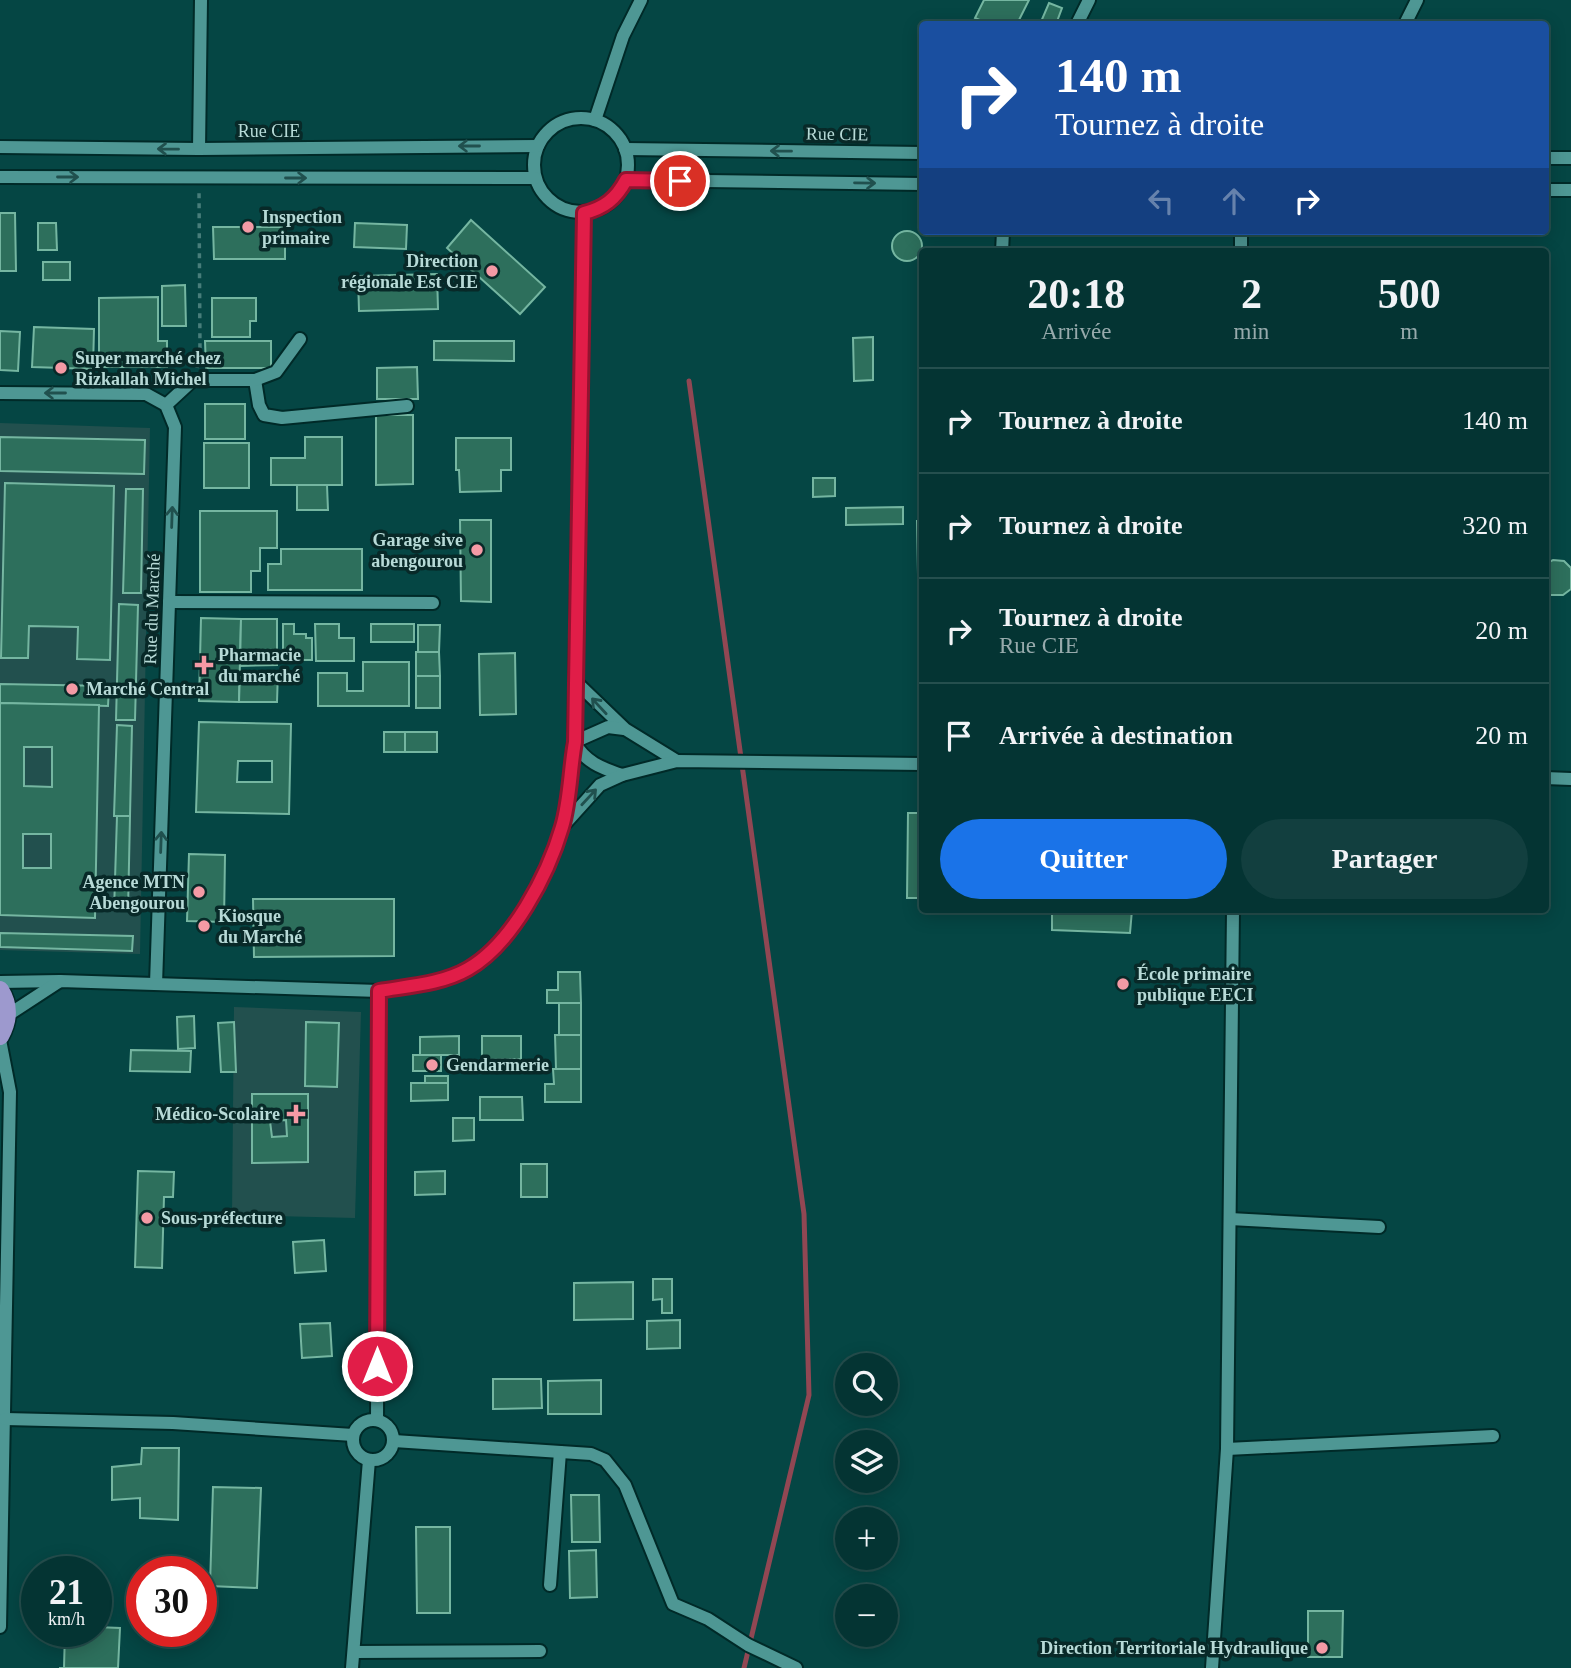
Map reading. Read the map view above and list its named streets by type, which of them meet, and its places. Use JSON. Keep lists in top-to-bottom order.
{
  "streets": {
    "street": ["Rue CIE", "Rue du Marché"]
  },
  "one_way": ["Rue du Marché"],
  "places": {
    "other": [
      "Inspection primaire",
      "Direction régionale Est CIE",
      "Super marché chez Rizkallah Michel",
      "Garage sive abengourou",
      "Marché Central",
      "Agence MTN Abengourou",
      "Kiosque du Marché",
      "École primaire publique EECI",
      "Gendarmerie",
      "Sous-préfecture",
      "Direction Territoriale Hydraulique"
    ],
    "health": ["Pharmacie du marché", "Médico-Scolaire"]
  },
  "page": {
    "turn": ["140 m", "Tournez à droite"],
    "eta": [
      "20:18",
      "Arrivée",
      "2",
      "min",
      "500",
      "m"
    ],
    "list": [
      {
        "name": "Tournez à droite",
        "value": "140 m"
      },
      {
        "name": "Tournez à droite",
        "value": "320 m"
      },
      {
        "name": "Tournez à droite",
        "note": "Rue CIE",
        "value": "20 m"
      },
      {
        "name": "Arrivée à destination",
        "value": "20 m"
      }
    ],
    "buttons": ["Quitter", "Partager"],
    "map_buttons": ["+", "−"],
    "speed": "21 km/h",
    "limit": "30"
  }
}
